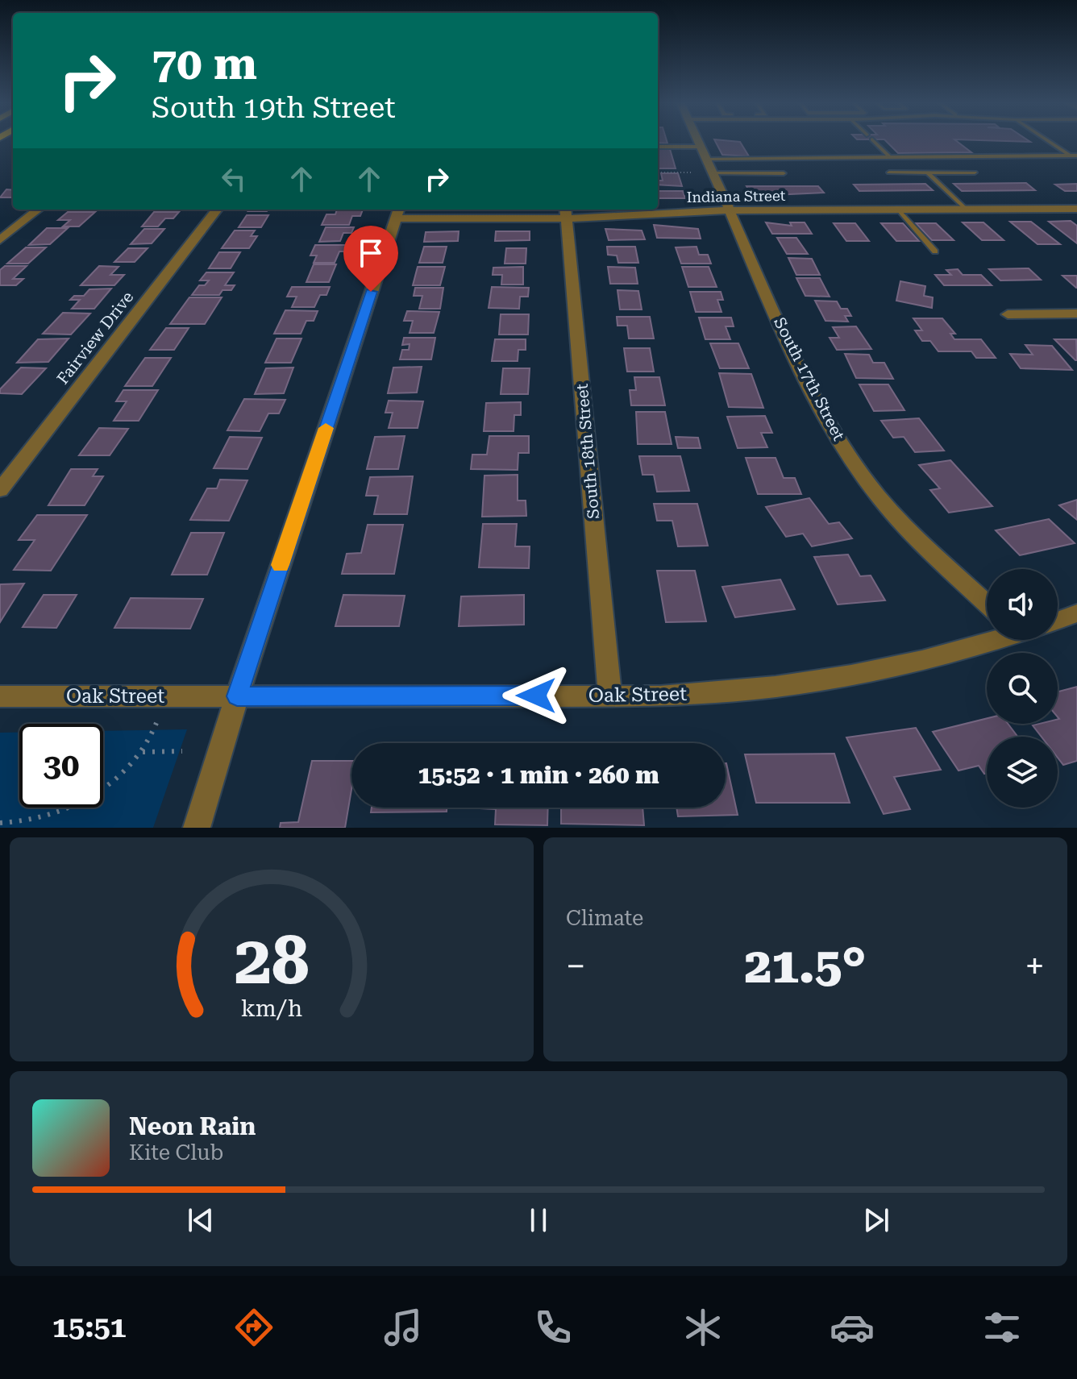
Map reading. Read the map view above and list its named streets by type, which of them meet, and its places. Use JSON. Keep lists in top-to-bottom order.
{
  "streets": {
    "street": [
      "Indiana Street",
      "Fairview Drive",
      "South 17th Street",
      "South 18th Street",
      "Oak Street"
    ]
  },
  "crossings": [
    ["Indiana Street", "South 17th Street"],
    ["Indiana Street", "South 18th Street"],
    ["South 18th Street", "Oak Street"]
  ],
  "page": {
    "turn": ["70 m", "South 19th Street"],
    "limit": "30",
    "trip": "15:52 · 1 min · 260 m",
    "tile": "Climate",
    "heat": ["−", "21.5°", "+"],
    "song": ["Neon Rain", "Kite Club"],
    "tabs": "15:51",
    "gauge": ["28", "km/h"]
  }
}
